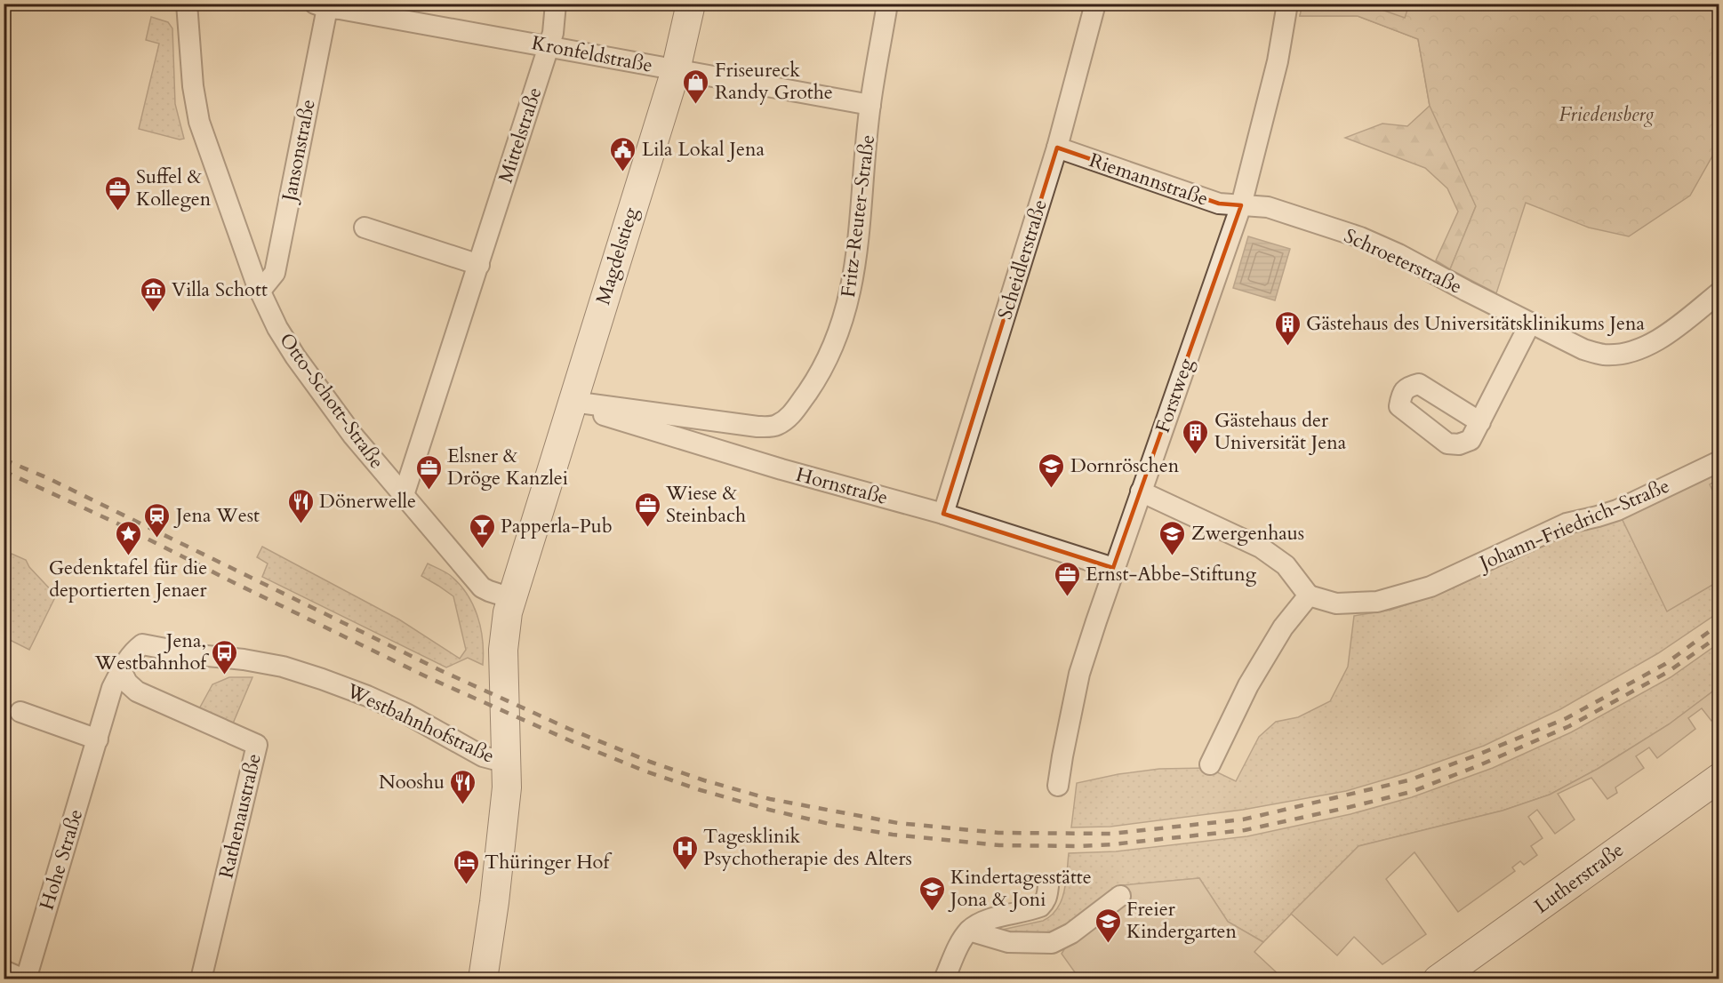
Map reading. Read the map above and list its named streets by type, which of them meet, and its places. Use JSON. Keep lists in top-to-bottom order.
{
  "streets": {
    "main road": ["Magdelstieg", "Westbahnhofstraße", "Lutherstraße"],
    "street": [
      "Kronfeldstraße",
      "Mittelstraße",
      "Jansonstraße",
      "Riemannstraße",
      "Fritz-Reuter-Straße",
      "Scheidlerstraße",
      "Schroeterstraße",
      "Forstweg",
      "Otto-Schott-Straße",
      "Hornstraße",
      "Johann-Friedrich-Straße",
      "Rathenaustraße",
      "Hohe Straße"
    ]
  },
  "crossings": [
    ["Kronfeldstraße", "Mittelstraße"],
    ["Kronfeldstraße", "Jansonstraße"],
    ["Kronfeldstraße", "Fritz-Reuter-Straße"],
    ["Kronfeldstraße", "Magdelstieg"],
    ["Mittelstraße", "Otto-Schott-Straße"],
    ["Jansonstraße", "Otto-Schott-Straße"],
    ["Riemannstraße", "Scheidlerstraße"],
    ["Riemannstraße", "Schroeterstraße"],
    ["Riemannstraße", "Forstweg"],
    ["Fritz-Reuter-Straße", "Magdelstieg"],
    ["Fritz-Reuter-Straße", "Hornstraße"],
    ["Magdelstieg", "Hornstraße"],
    ["Magdelstieg", "Westbahnhofstraße"],
    ["Scheidlerstraße", "Hornstraße"],
    ["Schroeterstraße", "Forstweg"],
    ["Forstweg", "Hornstraße"],
    ["Otto-Schott-Straße", "Westbahnhofstraße"],
    ["Westbahnhofstraße", "Hohe Straße"],
    ["Rathenaustraße", "Hohe Straße"]
  ],
  "parks": ["Friedensberg"],
  "places": {
    "shop": ["Friseureck Randy Grothe"],
    "public building": ["Lila Lokal Jena"],
    "office": [
      "Suffel & Kollegen",
      "Elsner & Dröge Kanzlei",
      "Wiese & Steinbach",
      "Ernst-Abbe-Stiftung"
    ],
    "museum": ["Villa Schott"],
    "building": ["Gästehaus des Universitätsklinikums Jena", "Gästehaus der Universität Jena"],
    "school or university": [
      "Dornröschen",
      "Zwergenhaus",
      "Kindertagesstätte Jona & Joni",
      "Freier Kindergarten"
    ],
    "restaurant": ["Dönerwelle", "Nooshu"],
    "station": ["Jena West"],
    "bar": ["Papperla-Pub"],
    "place": ["Gedenktafel für die deportierten Jenaer"],
    "bus stop": ["Jena, Westbahnhof"],
    "hospital": ["Tagesklinik Psychotherapie des Alters"],
    "hotel": ["Thüringer Hof"]
  }
}
